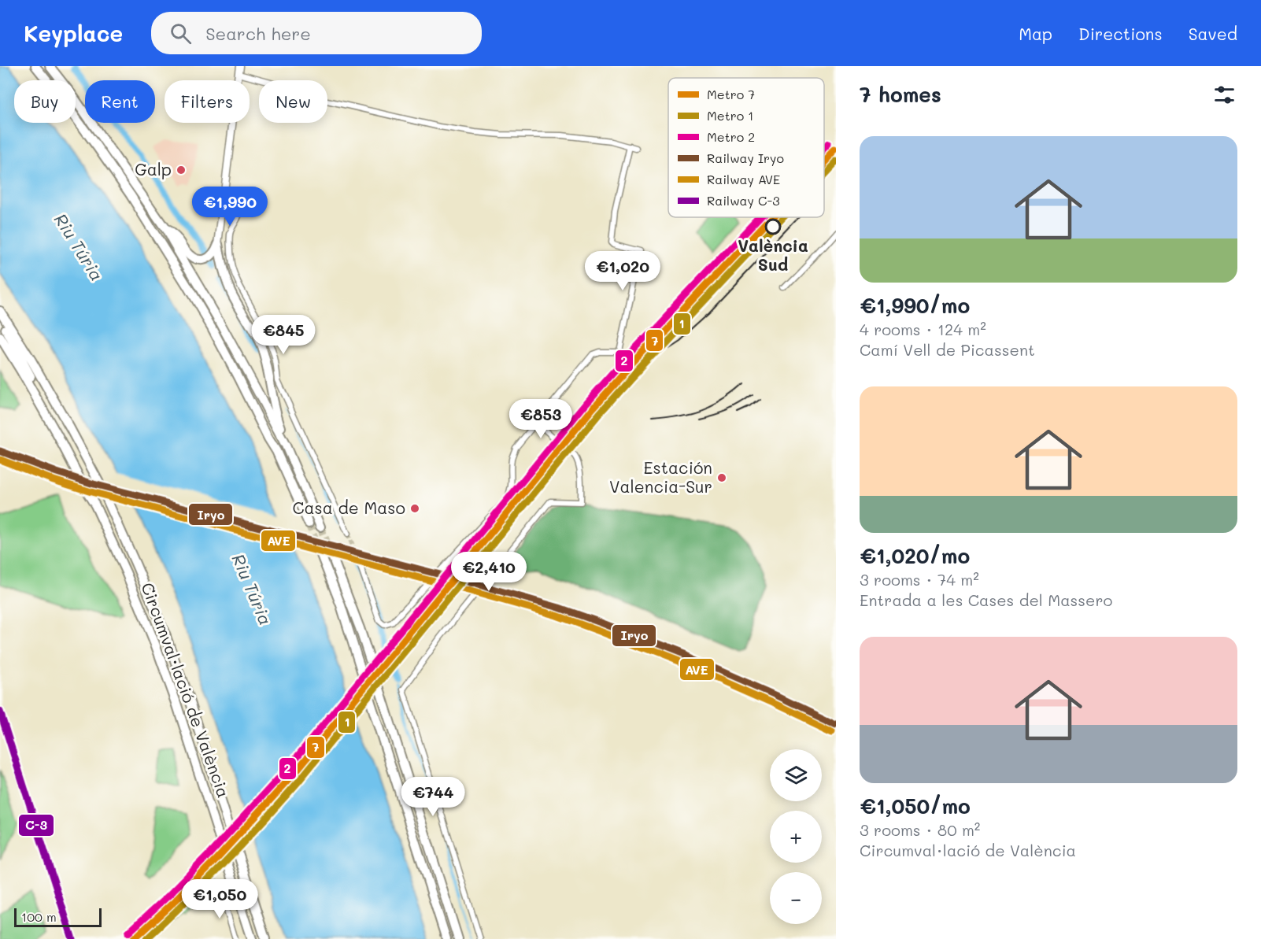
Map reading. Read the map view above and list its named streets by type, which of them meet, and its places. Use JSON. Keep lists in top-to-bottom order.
{
  "streets": {
    "highway": ["Circumval·lació de València"]
  },
  "water": ["Riu Túria"],
  "places": [
    "Galp",
    "València Sud",
    "Estación Valencia-Sur",
    "Casa de Maso"
  ],
  "lines": [
    "metro line 2",
    "metro line 7",
    "metro line 1",
    "rail line Iryo",
    "rail line AVE",
    "rail line C-3"
  ],
  "legend": [
    "Metro 7",
    "Metro 1",
    "Metro 2",
    "Railway Iryo",
    "Railway AVE",
    "Railway C-3"
  ],
  "scale_bar": "100 m",
  "page": {
    "header": "Keyplace",
    "search": "Search here",
    "nav": ["Map", "Directions", "Saved"],
    "heading": "7 homes",
    "chip": [
      "Buy",
      "Rent",
      "Filters",
      "New"
    ],
    "list": [
      {
        "name": "€1,990/mo",
        "note": "4 rooms · 124 m² · Camí Vell de Picassent"
      },
      {
        "name": "€1,020/mo",
        "note": "3 rooms · 74 m² · Entrada a les Cases del Massero"
      },
      {
        "name": "€1,050/mo",
        "note": "3 rooms · 80 m² · Circumval·lació de València"
      }
    ],
    "price": [
      "€1,990",
      "€1,020",
      "€845",
      "€853",
      "€2,410",
      "€744",
      "€1,050"
    ],
    "map_buttons": ["+", "−"],
    "scale": "100 m"
  }
}
